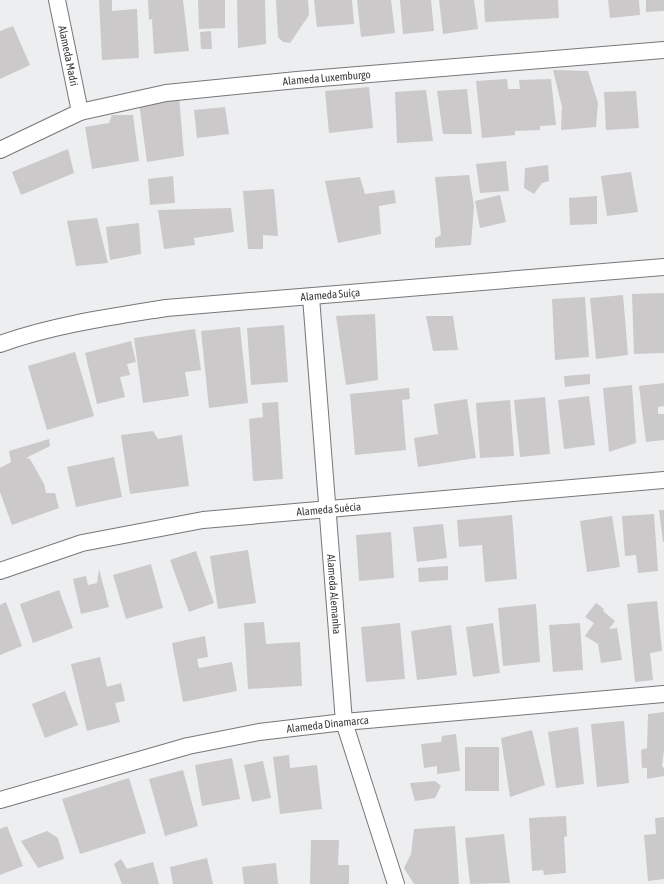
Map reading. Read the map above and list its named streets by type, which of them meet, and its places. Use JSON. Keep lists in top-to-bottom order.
{
  "streets": {
    "street": [
      "Alameda Madri",
      "Alameda Luxemburgo",
      "Alameda Suíça",
      "Alameda Suécia",
      "Alameda Alemanha",
      "Alameda Dinamarca"
    ]
  },
  "crossings": [
    ["Alameda Madri", "Alameda Luxemburgo"],
    ["Alameda Suíça", "Alameda Alemanha"],
    ["Alameda Suécia", "Alameda Alemanha"],
    ["Alameda Alemanha", "Alameda Dinamarca"]
  ]
}
